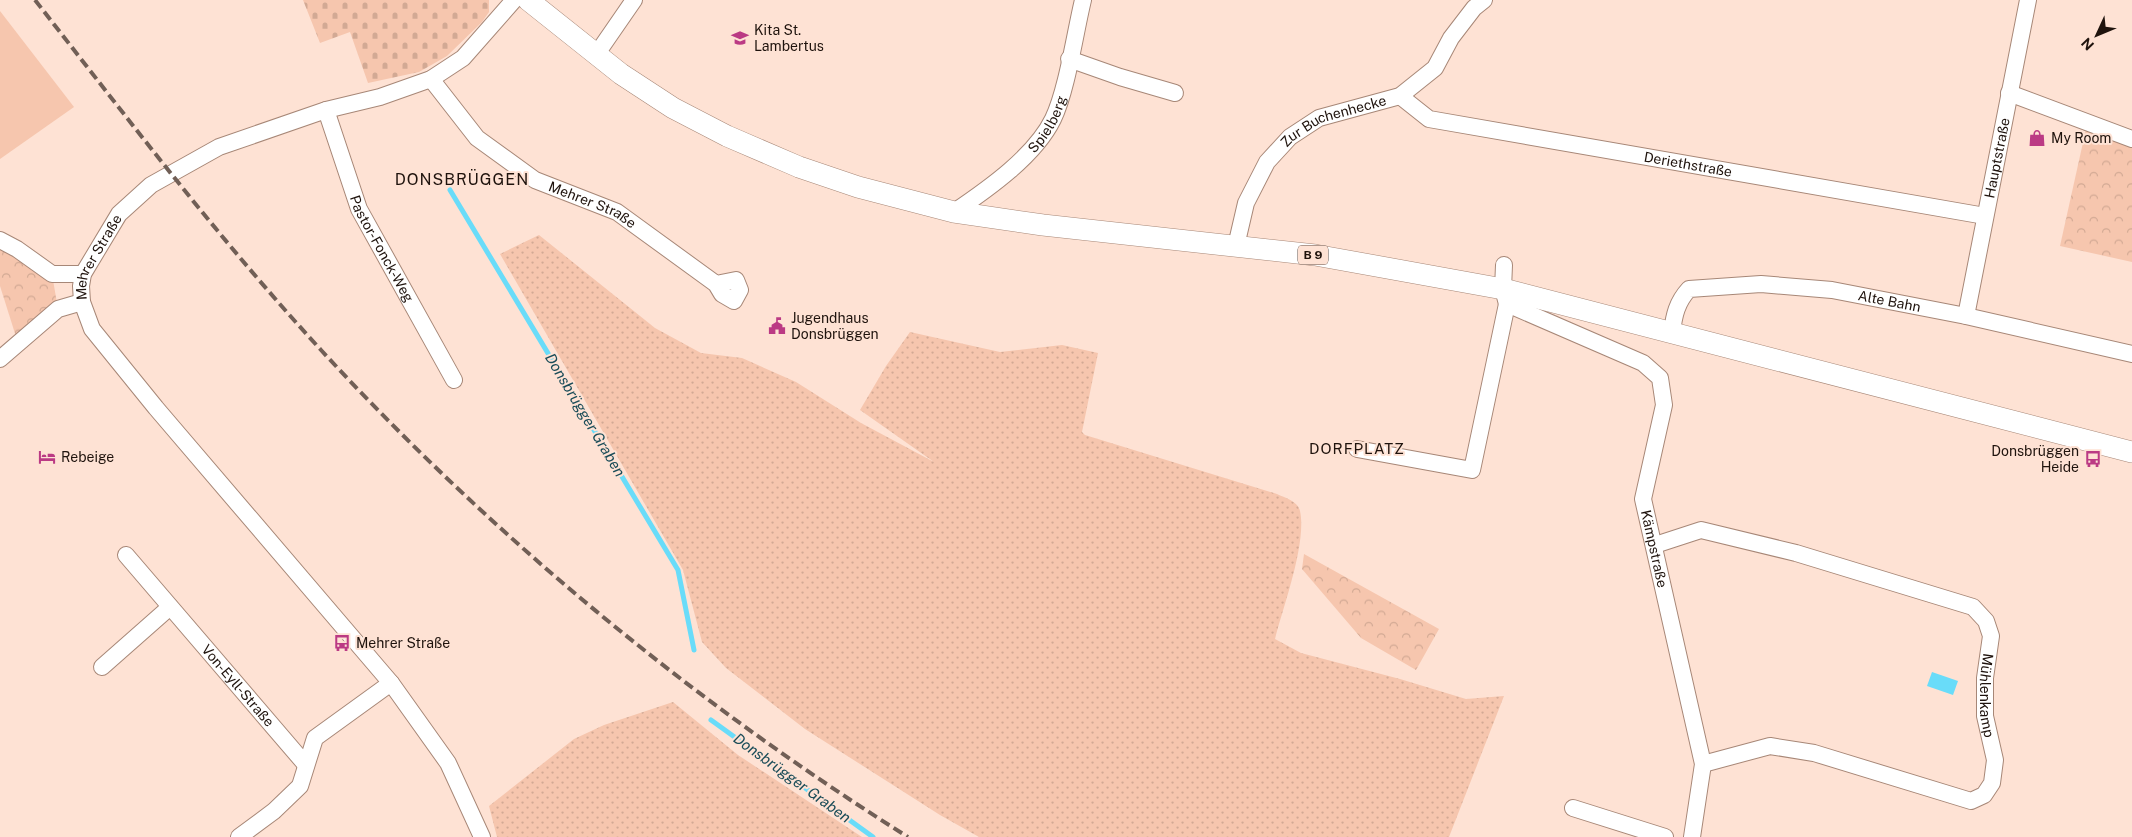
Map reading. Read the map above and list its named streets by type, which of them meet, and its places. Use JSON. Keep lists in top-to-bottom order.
{
  "streets": {
    "main road": ["B 9"],
    "street": [
      "Spielberg",
      "Zur Buchenhecke",
      "Hauptstraße",
      "Deriethstraße",
      "Mehrer Straße",
      "Pastor-Fonck-Weg",
      "Alte Bahn",
      "Kämpstraße",
      "Von-Eyll-Straße",
      "Mühlenkamp"
    ]
  },
  "crossings": [
    ["Spielberg", "B 9"],
    ["Zur Buchenhecke", "Deriethstraße"],
    ["Zur Buchenhecke", "B 9"],
    ["Hauptstraße", "Deriethstraße"],
    ["Hauptstraße", "Alte Bahn"],
    ["Mehrer Straße", "Pastor-Fonck-Weg"],
    ["B 9", "Alte Bahn"],
    ["B 9", "Kämpstraße"],
    ["Kämpstraße", "Mühlenkamp"]
  ],
  "districts": ["DONSBRÜGGEN", "DORFPLATZ"],
  "water": ["Donsbrügger Graben"],
  "places": {
    "school or university": ["Kita St. Lambertus"],
    "shop": ["My Room"],
    "public building": ["Jugendhaus Donsbrüggen"],
    "hotel": ["Rebeige"],
    "bus stop": ["Donsbrüggen Heide", "Mehrer Straße"]
  },
  "north": "bottom left"
}
